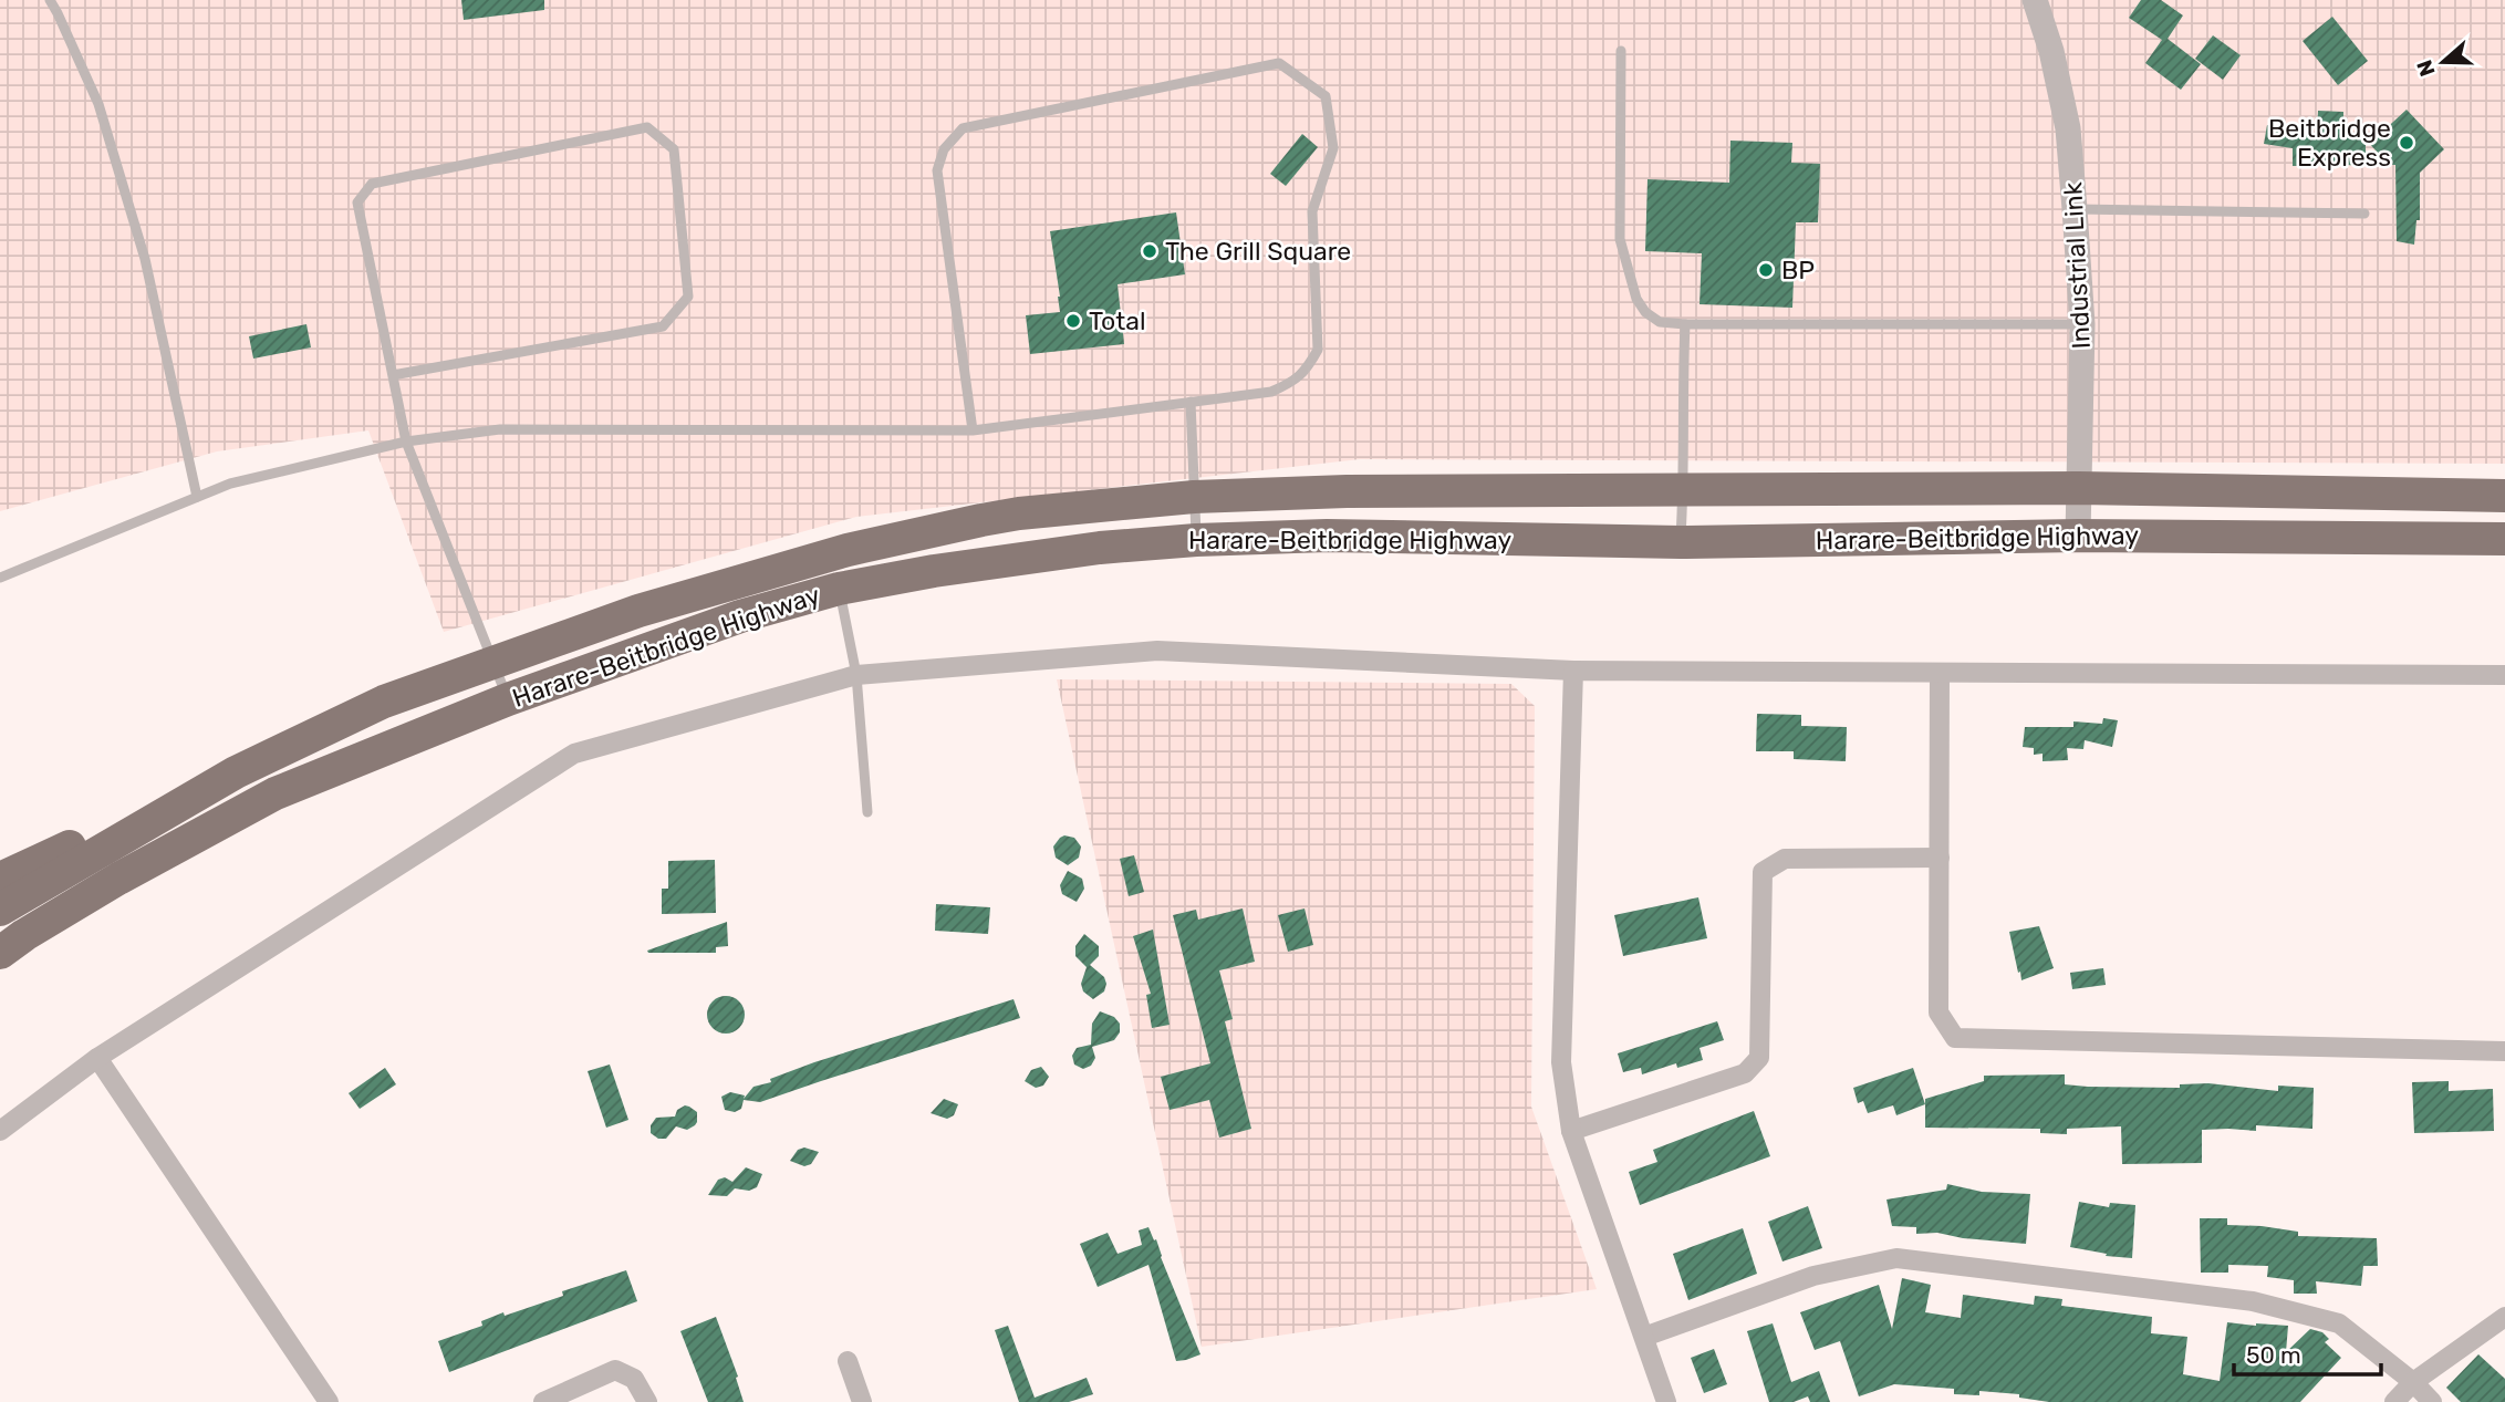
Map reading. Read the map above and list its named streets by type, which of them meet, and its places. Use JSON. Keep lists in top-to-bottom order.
{
  "streets": {
    "highway": ["Harare-Beitbridge Highway"],
    "street": ["Industrial Link"]
  },
  "crossings": [
    ["Industrial Link", "Harare-Beitbridge Highway"]
  ],
  "places": [
    "Beitbridge Express",
    "The Grill Square",
    "BP",
    "Total"
  ],
  "scale_bar": "50 m",
  "north": "left"
}
